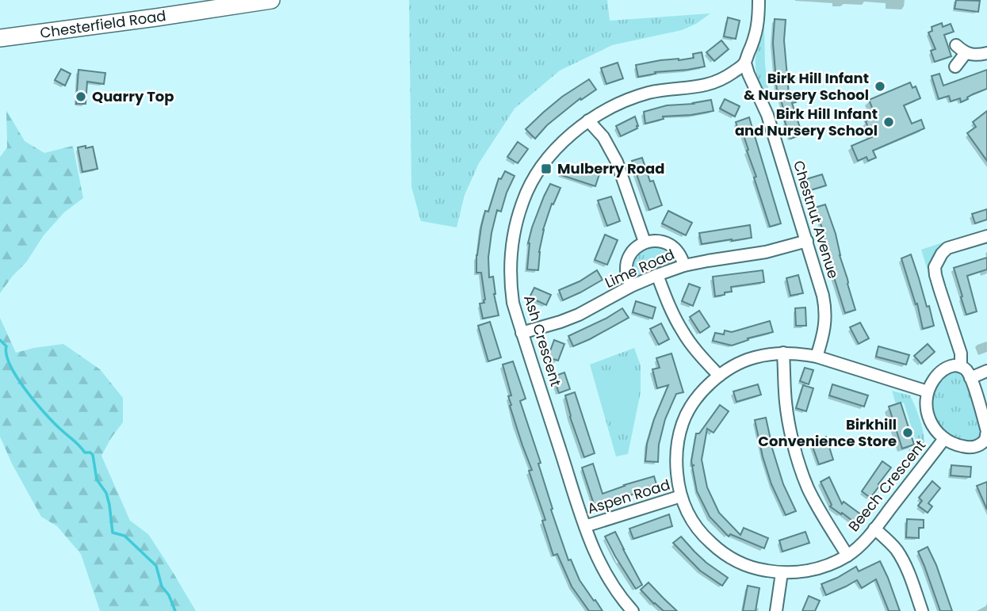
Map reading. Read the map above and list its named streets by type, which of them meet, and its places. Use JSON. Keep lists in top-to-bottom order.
{
  "streets": {
    "main road": ["Chesterfield Road"],
    "street": [
      "Chestnut Avenue",
      "Lime Road",
      "Ash Crescent",
      "Beech Crescent",
      "Aspen Road"
    ]
  },
  "crossings": [
    ["Chestnut Avenue", "Lime Road"],
    ["Chestnut Avenue", "Ash Crescent"],
    ["Chestnut Avenue", "Beech Crescent"],
    ["Lime Road", "Ash Crescent"],
    ["Ash Crescent", "Aspen Road"],
    ["Beech Crescent", "Aspen Road"]
  ],
  "places": {
    "other": [
      "Birk Hill Infant & Nursery School",
      "Quarry Top",
      "Birk Hill Infant and Nursery School",
      "Birkhill Convenience Store"
    ],
    "transit": ["Mulberry Road"]
  }
}
